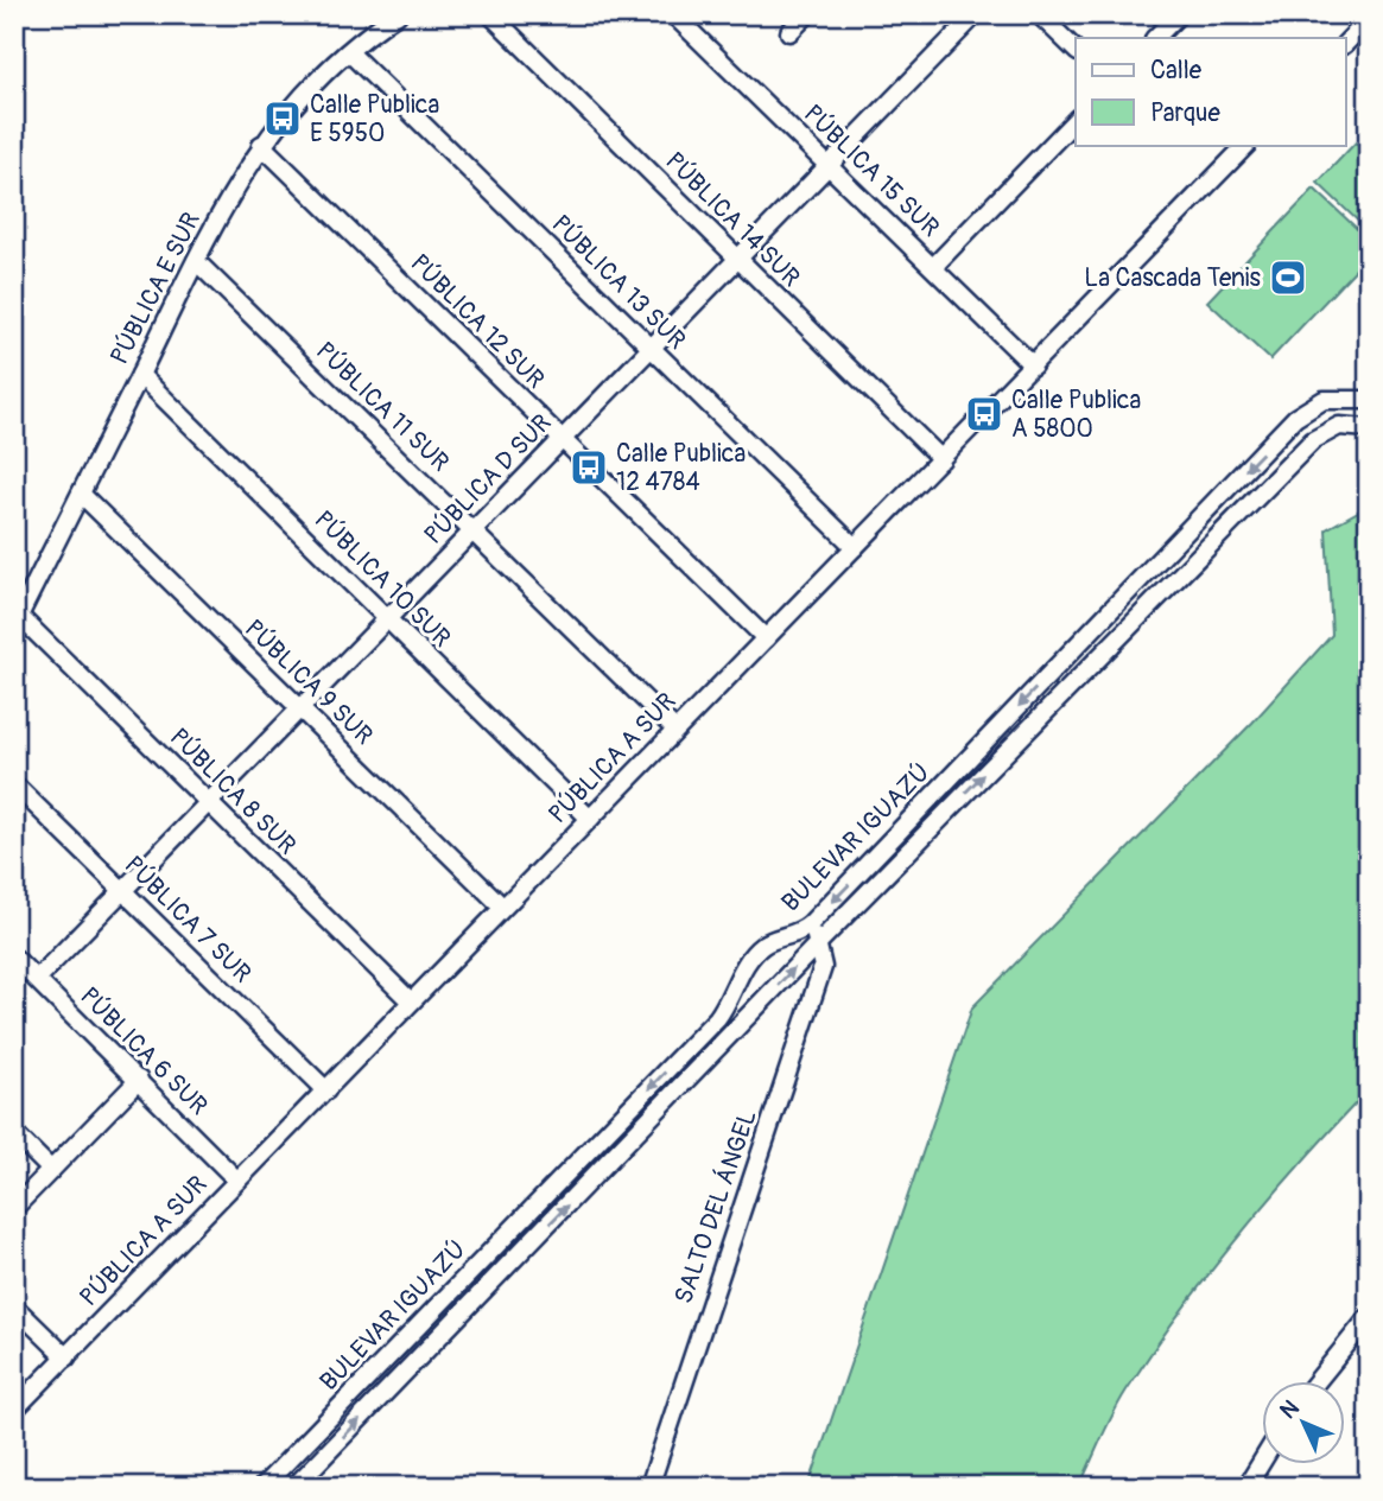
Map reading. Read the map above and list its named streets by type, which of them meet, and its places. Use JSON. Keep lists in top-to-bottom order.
{
  "streets": {
    "street": [
      "PÚBLICA 15 SUR",
      "PÚBLICA 14 SUR",
      "PÚBLICA 13 SUR",
      "PÚBLICA E SUR",
      "PÚBLICA 12 SUR",
      "PÚBLICA 11 SUR",
      "PÚBLICA D SUR",
      "PÚBLICA 10 SUR",
      "PÚBLICA 9 SUR",
      "PÚBLICA A SUR",
      "PÚBLICA 8 SUR",
      "BULEVAR IGUAZÚ",
      "PÚBLICA 7 SUR",
      "PÚBLICA 6 SUR",
      "SALTO DEL ÁNGEL"
    ]
  },
  "crossings": [
    ["PÚBLICA 15 SUR", "PÚBLICA D SUR"],
    ["PÚBLICA 15 SUR", "PÚBLICA A SUR"],
    ["PÚBLICA 14 SUR", "PÚBLICA D SUR"],
    ["PÚBLICA 14 SUR", "PÚBLICA A SUR"],
    ["PÚBLICA 13 SUR", "PÚBLICA E SUR"],
    ["PÚBLICA 13 SUR", "PÚBLICA D SUR"],
    ["PÚBLICA 13 SUR", "PÚBLICA A SUR"],
    ["PÚBLICA E SUR", "PÚBLICA 12 SUR"],
    ["PÚBLICA E SUR", "PÚBLICA 11 SUR"],
    ["PÚBLICA E SUR", "PÚBLICA 10 SUR"],
    ["PÚBLICA E SUR", "PÚBLICA 9 SUR"],
    ["PÚBLICA E SUR", "PÚBLICA 8 SUR"],
    ["PÚBLICA 12 SUR", "PÚBLICA D SUR"],
    ["PÚBLICA 12 SUR", "PÚBLICA A SUR"],
    ["PÚBLICA 11 SUR", "PÚBLICA D SUR"],
    ["PÚBLICA 11 SUR", "PÚBLICA A SUR"],
    ["PÚBLICA D SUR", "PÚBLICA 10 SUR"],
    ["PÚBLICA D SUR", "PÚBLICA 9 SUR"],
    ["PÚBLICA D SUR", "PÚBLICA 8 SUR"],
    ["PÚBLICA D SUR", "PÚBLICA 7 SUR"],
    ["PÚBLICA D SUR", "PÚBLICA 6 SUR"],
    ["PÚBLICA 10 SUR", "PÚBLICA A SUR"],
    ["PÚBLICA 9 SUR", "PÚBLICA A SUR"],
    ["PÚBLICA A SUR", "PÚBLICA 8 SUR"],
    ["PÚBLICA A SUR", "PÚBLICA 7 SUR"],
    ["PÚBLICA A SUR", "PÚBLICA 6 SUR"],
    ["BULEVAR IGUAZÚ", "SALTO DEL ÁNGEL"]
  ],
  "places": {
    "bus stop": ["Calle Publica E 5950", "Calle Publica A 5800", "Calle Publica 12 4784"],
    "sports": ["La Cascada Tenis"]
  },
  "legend": ["Calle", "Parque"],
  "north": "top left"
}
